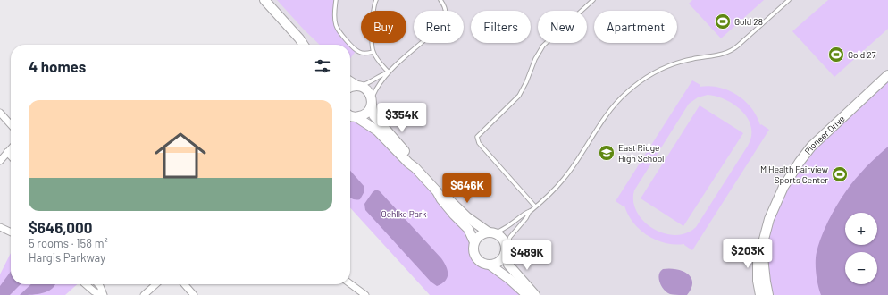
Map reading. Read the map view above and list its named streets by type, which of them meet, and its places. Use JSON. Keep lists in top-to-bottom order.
{
  "streets": {
    "street": ["Pioneer Drive"]
  },
  "parks": ["Oehlke Park"],
  "places": {
    "sports": ["Gold 28", "Gold 27", "M Health Fairview Sports Center"],
    "school or university": ["East Ridge High School"]
  },
  "page": {
    "chip": [
      "Buy",
      "Rent",
      "Filters",
      "New",
      "Apartment"
    ],
    "heading": "4 homes",
    "list": [
      {
        "name": "$646,000",
        "note": "5 rooms · 158 m² · Hargis Parkway"
      }
    ],
    "price": [
      "$354K",
      "$646K",
      "$203K",
      "$489K"
    ],
    "map_buttons": ["+", "−"]
  }
}
